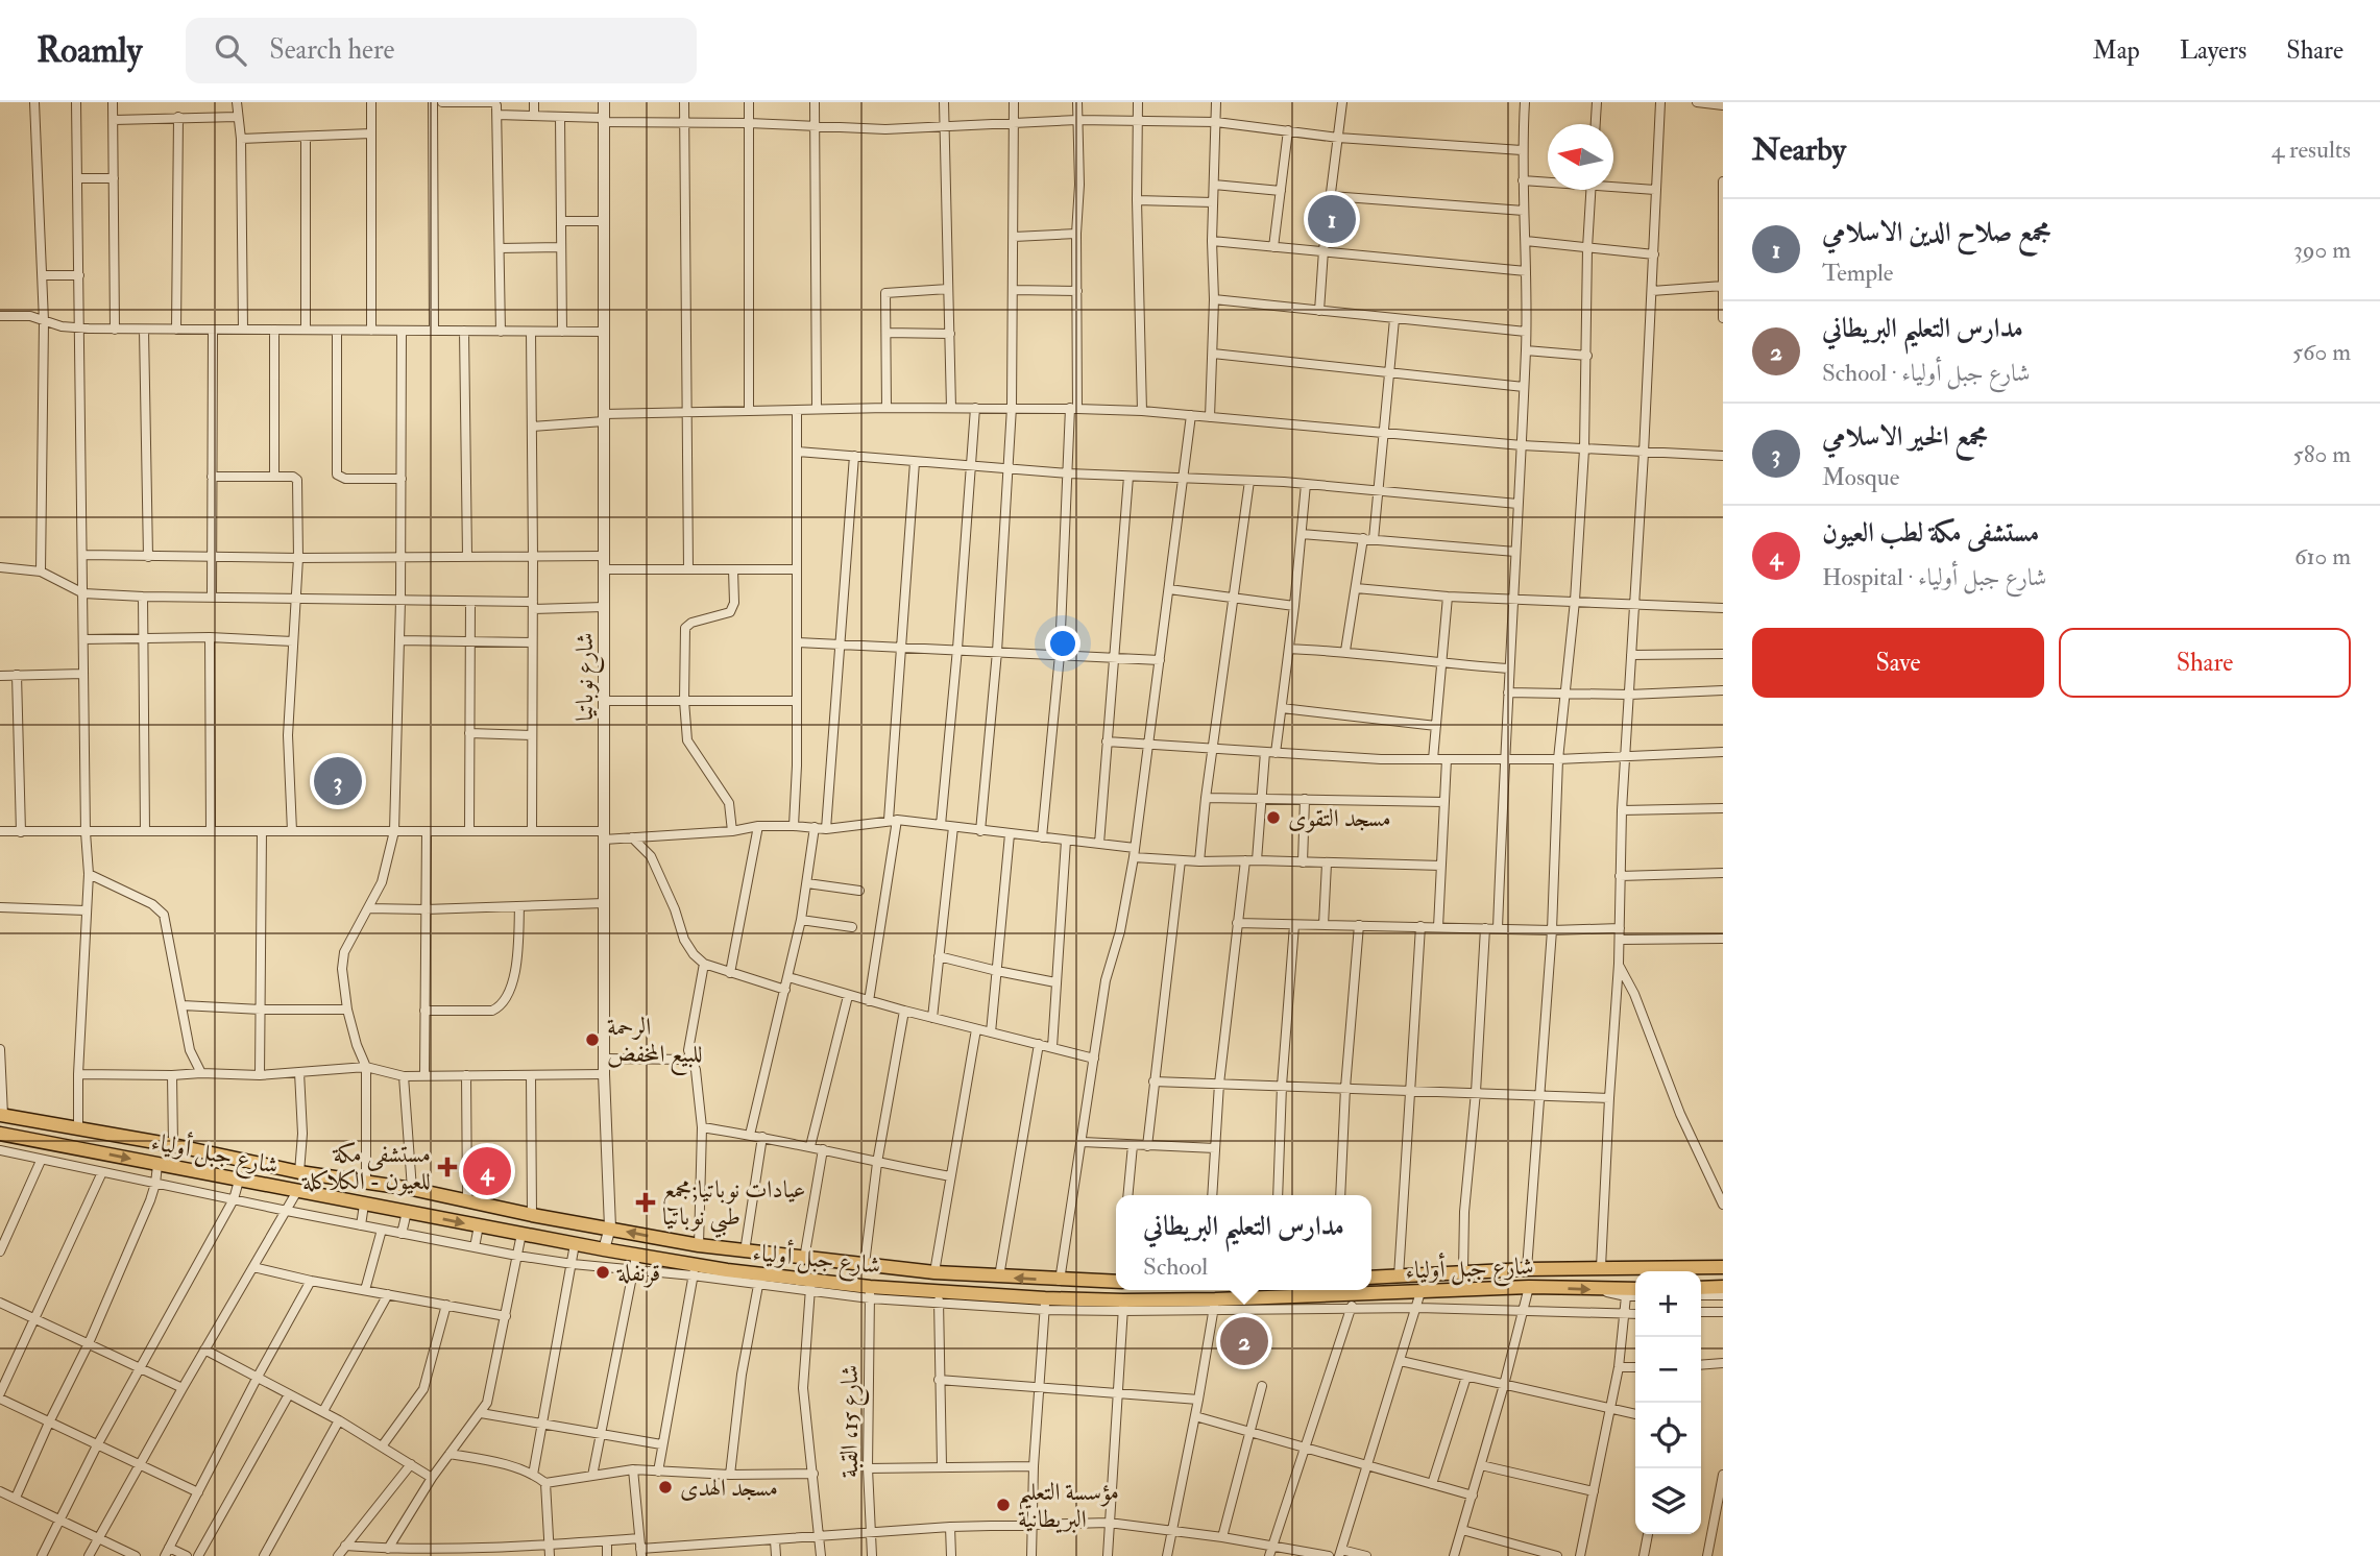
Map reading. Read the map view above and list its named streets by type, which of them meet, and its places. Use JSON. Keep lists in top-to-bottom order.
{
  "streets": {
    "main road": ["شارع جبل أولياء"],
    "street": ["شارع نوباتيا", "شارع 15، القبة"]
  },
  "crossings": [
    ["شارع نوباتيا", "شارع جبل أولياء"],
    ["شارع جبل أولياء", "شارع 15، القبة"]
  ],
  "places": {
    "other": [
      "مسجد التقوى",
      "الرحمة للبيع المخفض",
      "قرنفلة",
      "مسجد الهدى",
      "مؤسسة التعليم البريطانية"
    ],
    "health": ["مستشفى مكة للعيون - الكلاكلة", "عيادات نوباتيا;مجمع طبي نوباتيا"]
  },
  "north": "left",
  "page": {
    "header": "Roamly",
    "search": "Search here",
    "nav": ["Map", "Layers", "Share"],
    "heading": ["Nearby", "4 results"],
    "pins": [
      "1",
      "3",
      "4",
      "2"
    ],
    "list": [
      {
        "mark": "1",
        "name": "مجمع صلاح الدين الاسلامي",
        "note": "Temple",
        "value": "390 m"
      },
      {
        "mark": "2",
        "name": "مدارس التعليم البريطاني",
        "note": "School · شارع جبل أولياء",
        "value": "560 m"
      },
      {
        "mark": "3",
        "name": "مجمع الخير الاسلامي",
        "note": "Mosque",
        "value": "580 m"
      },
      {
        "mark": "4",
        "name": "مستشفى مكة لطب العيون",
        "note": "Hospital · شارع جبل أولياء",
        "value": "610 m"
      }
    ],
    "buttons": ["Save", "Share"],
    "popup": ["مدارس التعليم البريطاني", "School"],
    "map_buttons": ["+", "−"]
  }
}
